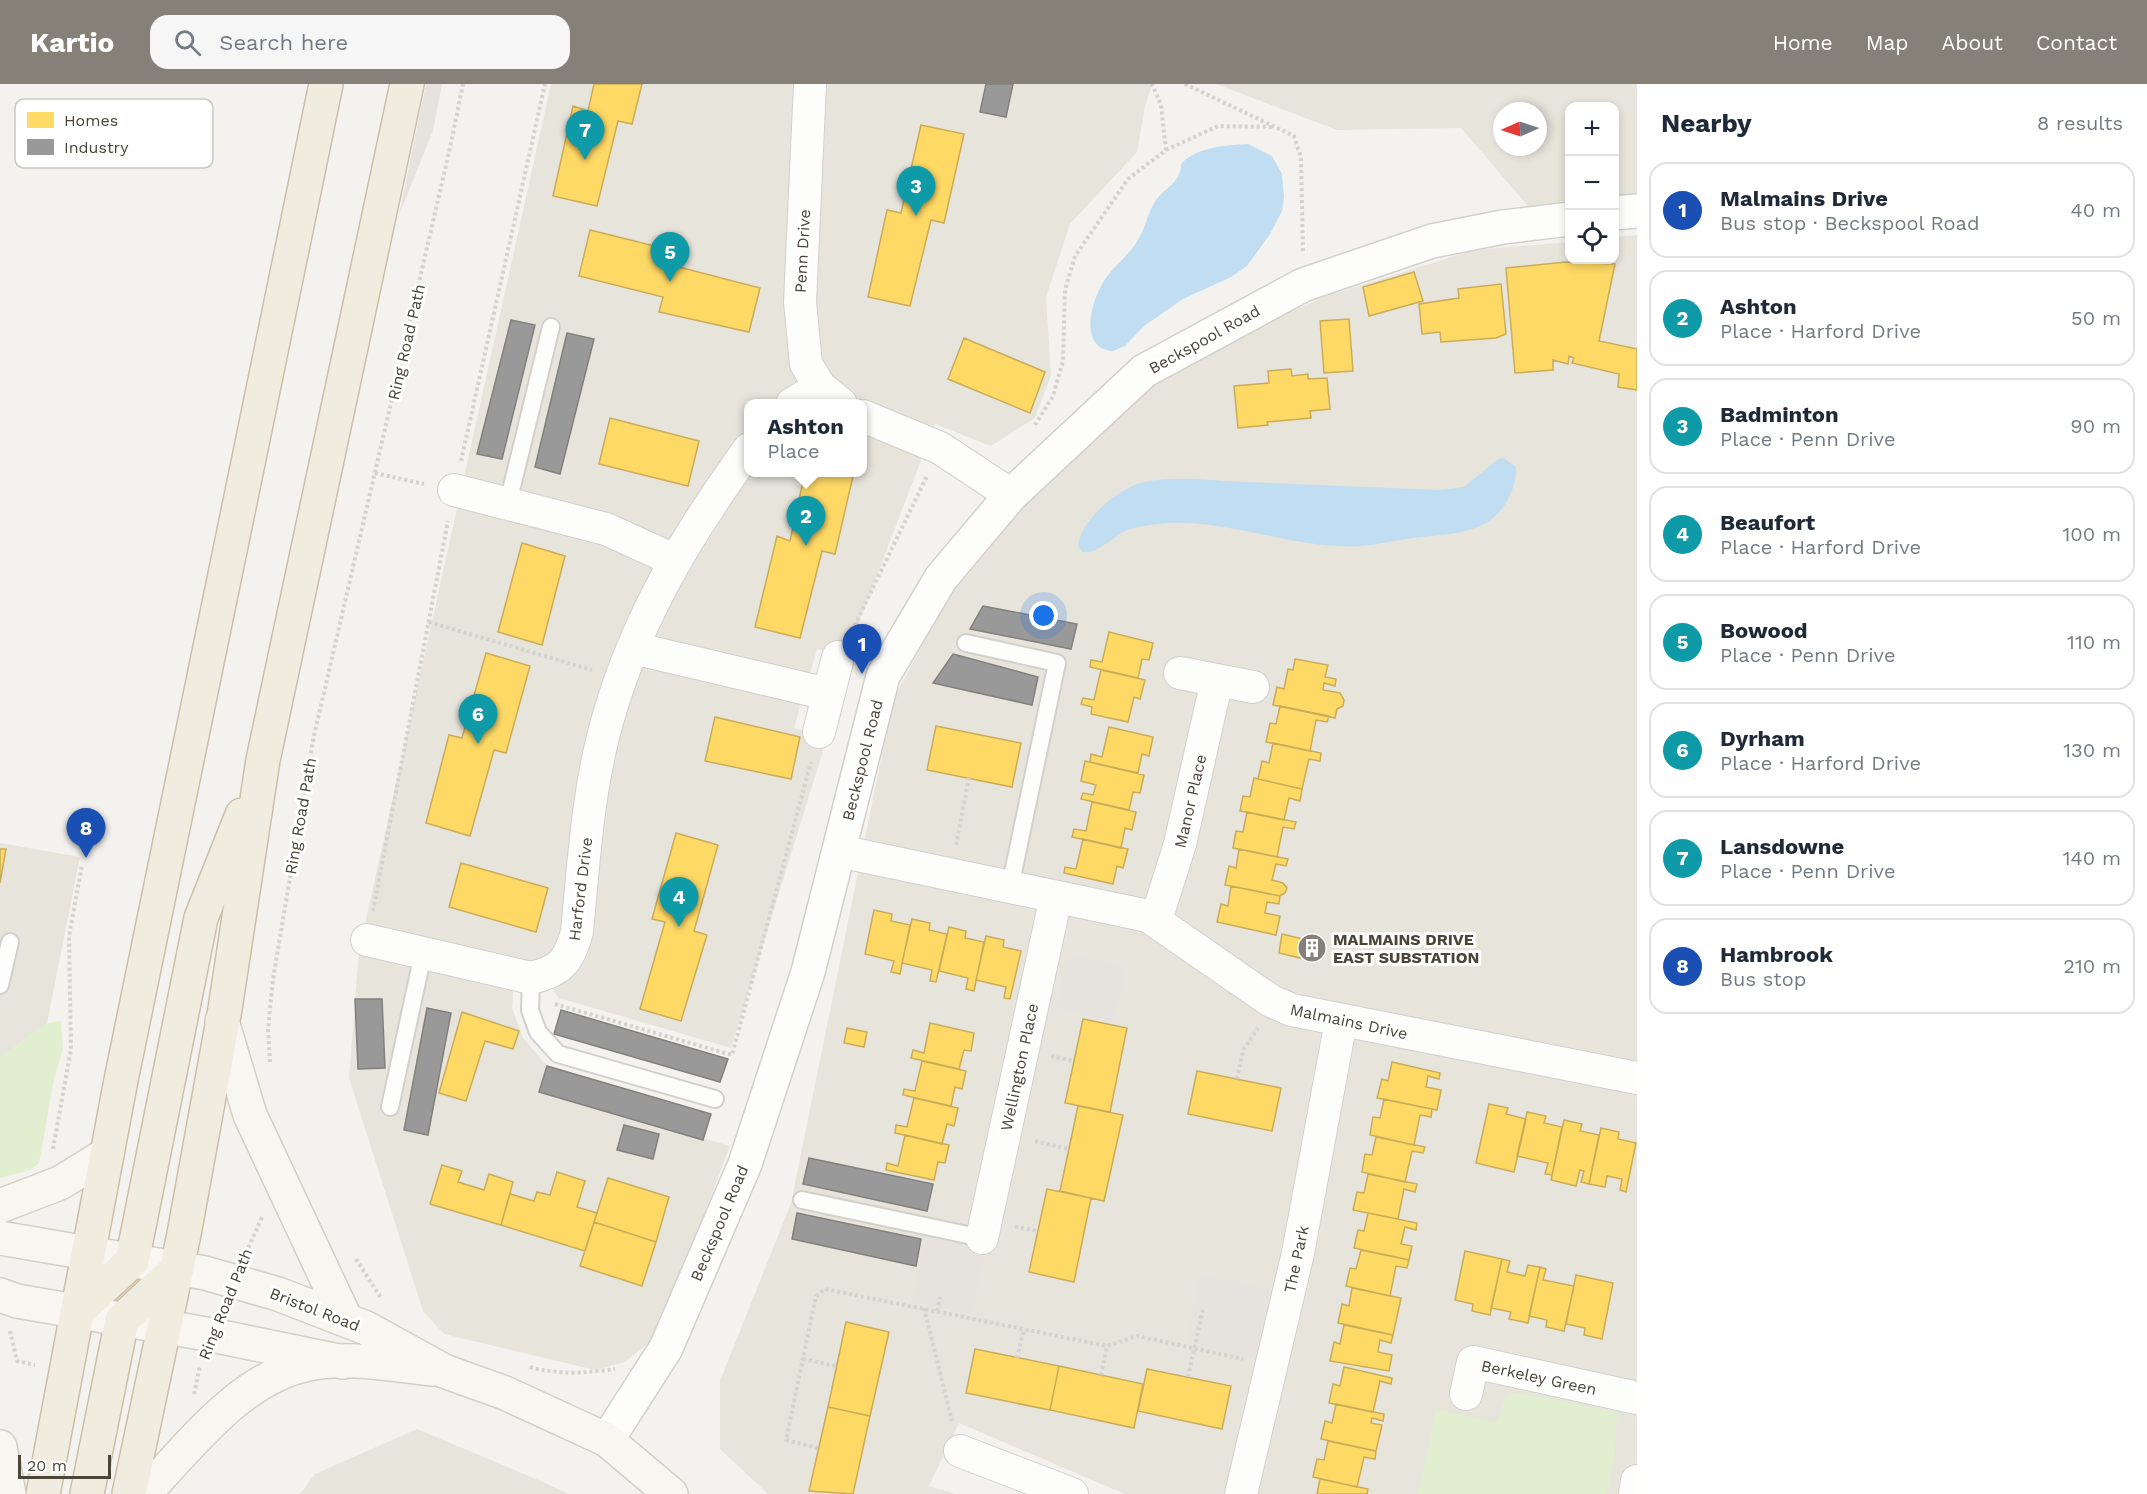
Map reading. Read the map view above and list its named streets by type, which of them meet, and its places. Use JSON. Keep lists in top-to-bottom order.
{
  "streets": {
    "main road": ["Bristol Road"],
    "street": [
      "Penn Drive",
      "Beckspool Road",
      "Manor Place",
      "Harford Drive",
      "Malmains Drive",
      "Wellington Place",
      "The Park",
      "Berkeley Green"
    ],
    "path": ["Ring Road Path"]
  },
  "crossings": [
    ["Beckspool Road", "Malmains Drive"],
    ["Beckspool Road", "Bristol Road"],
    ["Ring Road Path", "Bristol Road"],
    ["Manor Place", "Malmains Drive"],
    ["Malmains Drive", "Wellington Place"],
    ["Malmains Drive", "The Park"]
  ],
  "places": {
    "building": ["MALMAINS DRIVE EAST SUBSTATION"]
  },
  "legend": ["Homes", "Industry"],
  "scale_bar": "20 m",
  "north": "left",
  "page": {
    "header": "Kartio",
    "search": "Search here",
    "nav": [
      "Home",
      "Map",
      "About",
      "Contact"
    ],
    "heading": ["Nearby", "8 results"],
    "map_buttons": ["+", "−"],
    "pins": [
      "7",
      "3",
      "5",
      "2",
      "1",
      "6",
      "8",
      "4"
    ],
    "list": [
      {
        "mark": "1",
        "name": "Malmains Drive",
        "note": "Bus stop · Beckspool Road",
        "value": "40 m"
      },
      {
        "mark": "2",
        "name": "Ashton",
        "note": "Place · Harford Drive",
        "value": "50 m"
      },
      {
        "mark": "3",
        "name": "Badminton",
        "note": "Place · Penn Drive",
        "value": "90 m"
      },
      {
        "mark": "4",
        "name": "Beaufort",
        "note": "Place · Harford Drive",
        "value": "100 m"
      },
      {
        "mark": "5",
        "name": "Bowood",
        "note": "Place · Penn Drive",
        "value": "110 m"
      },
      {
        "mark": "6",
        "name": "Dyrham",
        "note": "Place · Harford Drive",
        "value": "130 m"
      },
      {
        "mark": "7",
        "name": "Lansdowne",
        "note": "Place · Penn Drive",
        "value": "140 m"
      },
      {
        "mark": "8",
        "name": "Hambrook",
        "note": "Bus stop",
        "value": "210 m"
      }
    ],
    "popup": ["Ashton", "Place"],
    "scale": "20 m"
  }
}
